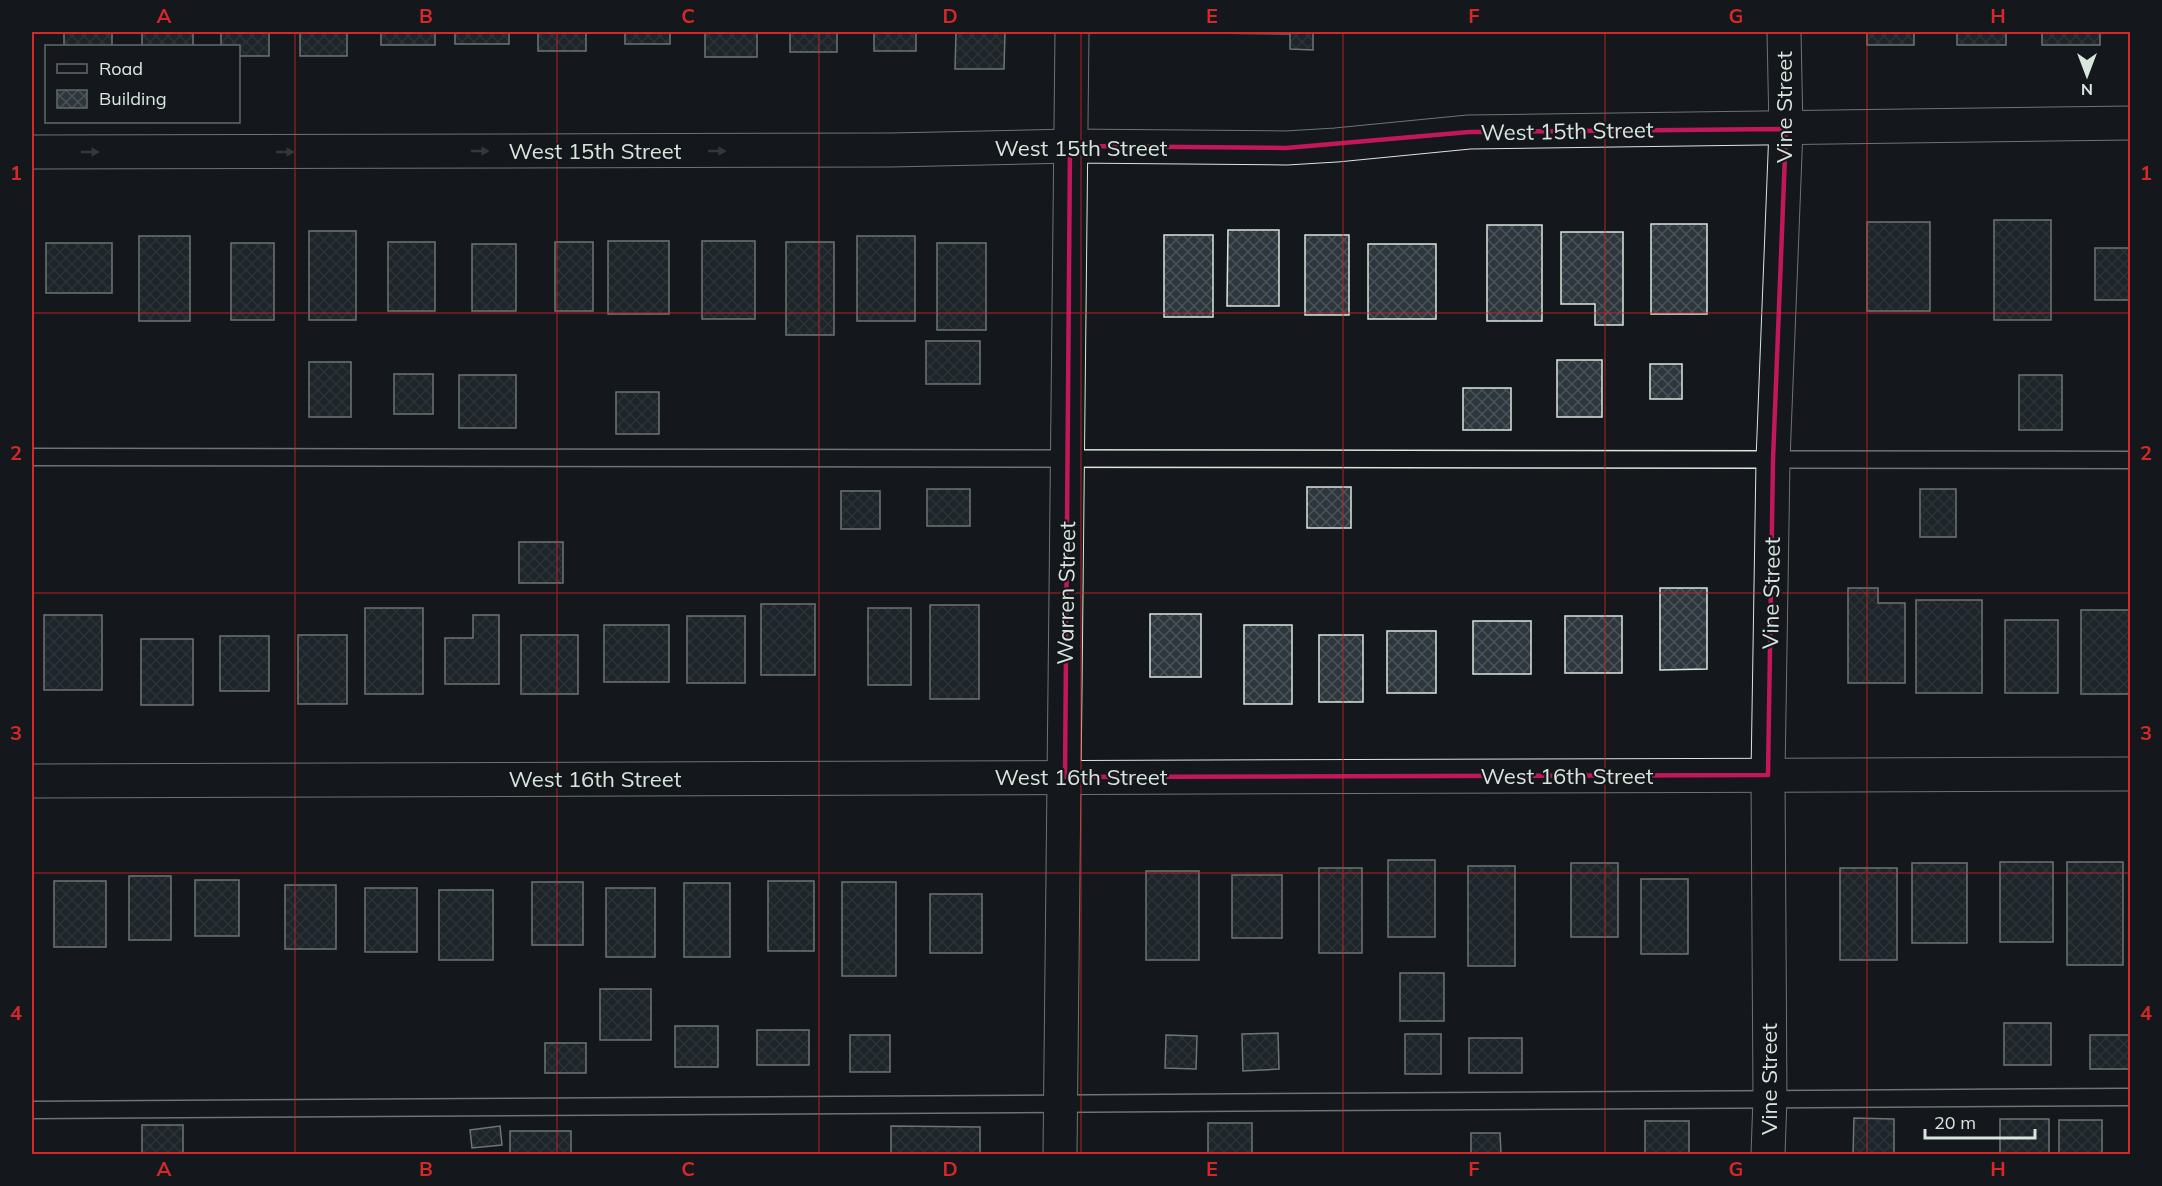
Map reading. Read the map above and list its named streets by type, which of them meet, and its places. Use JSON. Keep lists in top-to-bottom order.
{
  "streets": {
    "street": [
      "Vine Street",
      "West 15th Street",
      "Warren Street",
      "West 16th Street"
    ]
  },
  "crossings": [
    ["Vine Street", "West 15th Street"],
    ["Vine Street", "West 16th Street"],
    ["West 15th Street", "Warren Street"],
    ["Warren Street", "West 16th Street"]
  ],
  "one_way": ["West 15th Street"],
  "legend": ["Road", "Building"],
  "scale_bar": "20 m",
  "north": "bottom",
  "grid": {
    "columns": [
      "A",
      "B",
      "C",
      "D",
      "E",
      "F",
      "G",
      "H"
    ],
    "rows": [
      "1",
      "2",
      "3",
      "4"
    ]
  }
}
